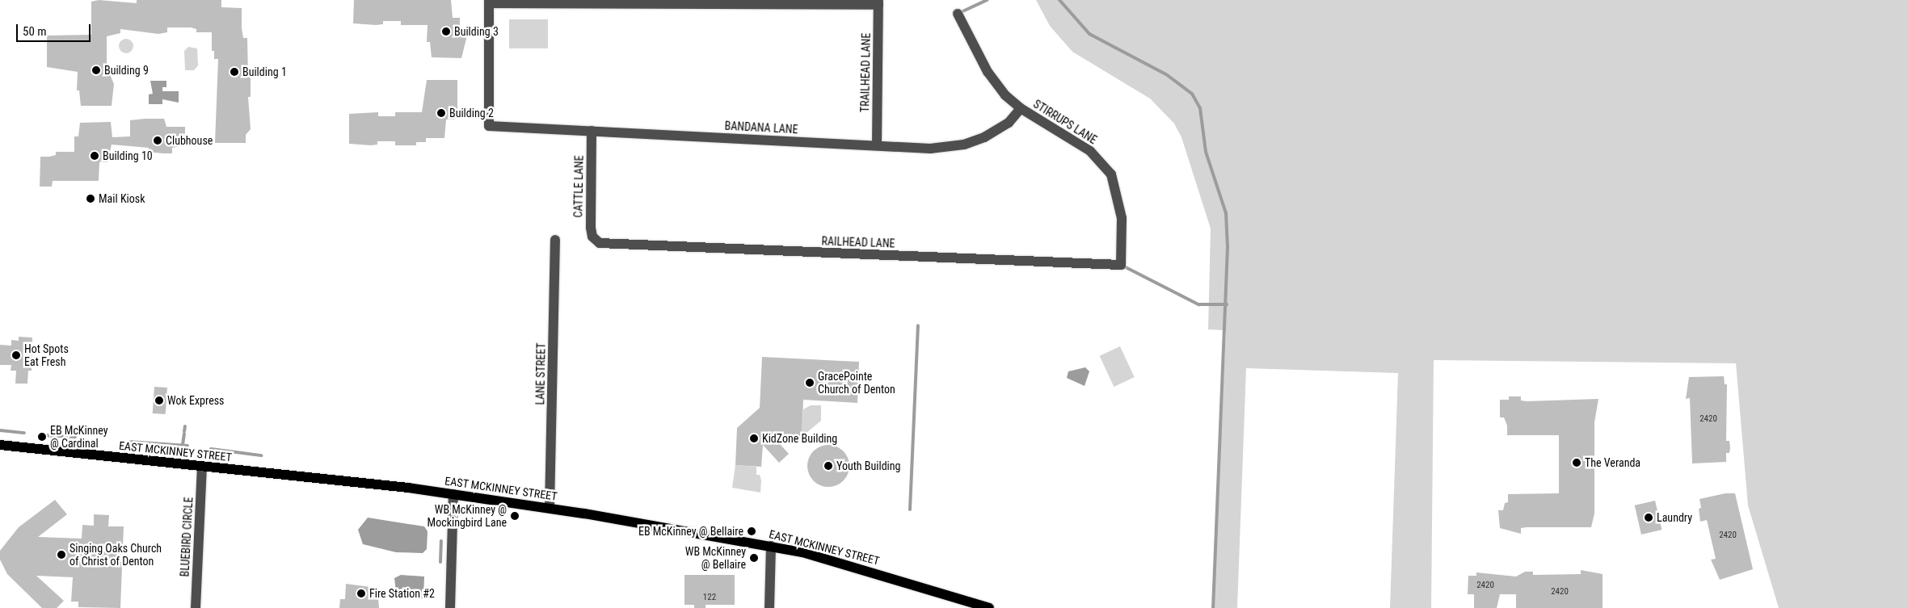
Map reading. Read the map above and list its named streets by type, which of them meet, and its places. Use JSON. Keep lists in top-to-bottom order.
{
  "streets": {
    "main road": ["EAST MCKINNEY STREET"],
    "street": [
      "TRAILHEAD LANE",
      "STIRRUPS LANE",
      "BANDANA LANE",
      "CATTLE LANE",
      "RAILHEAD LANE",
      "LANE STREET",
      "BLUEBIRD CIRCLE"
    ]
  },
  "crossings": [
    ["TRAILHEAD LANE", "BANDANA LANE"],
    ["STIRRUPS LANE", "BANDANA LANE"],
    ["STIRRUPS LANE", "RAILHEAD LANE"],
    ["BANDANA LANE", "CATTLE LANE"],
    ["CATTLE LANE", "RAILHEAD LANE"],
    ["LANE STREET", "EAST MCKINNEY STREET"],
    ["EAST MCKINNEY STREET", "BLUEBIRD CIRCLE"]
  ],
  "places": [
    "Building 3",
    "Building 9",
    "Building 1",
    "Building 2",
    "Clubhouse",
    "Building 10",
    "Mail Kiosk",
    "Hot Spots Eat Fresh",
    "GracePointe Church of Denton",
    "Wok Express",
    "EB McKinney @ Cardinal",
    "KidZone Building",
    "The Veranda",
    "Youth Building",
    "WB McKinney @ Mockingbird Lane",
    "Laundry",
    "EB McKinney @ Bellaire",
    "Singing Oaks Church of Christ of Denton",
    "WB McKinney @ Bellaire",
    "Fire Station #2"
  ],
  "house_numbers": [
    "2420",
    "2420",
    "2420",
    "2420",
    "122"
  ],
  "scale_bar": "50 m"
}
